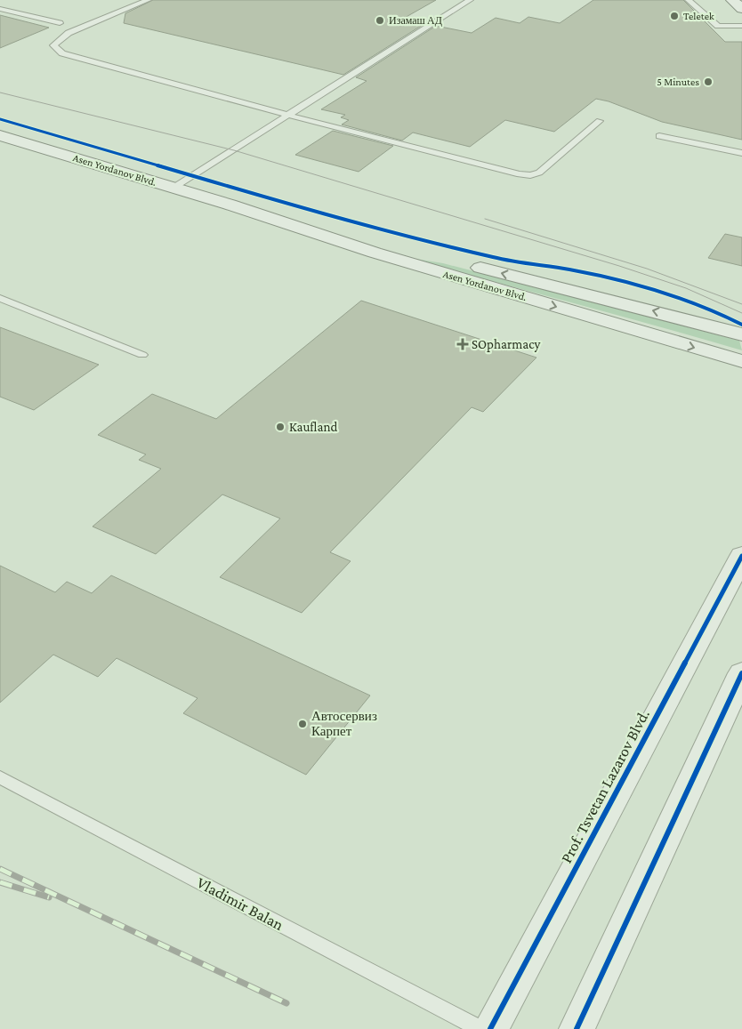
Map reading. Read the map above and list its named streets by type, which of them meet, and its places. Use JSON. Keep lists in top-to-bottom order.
{
  "streets": {
    "main road": ["Asen Yordanov Blvd.", "Prof. Tsvetan Lazarov Blvd."],
    "lane": ["Vladimir Balan"]
  },
  "places": {
    "other": [
      "Teletek",
      "Изамаш АД",
      "5 Minutes",
      "Kaufland",
      "Автосервиз Карпет"
    ],
    "health": ["SOpharmacy"]
  }
}
